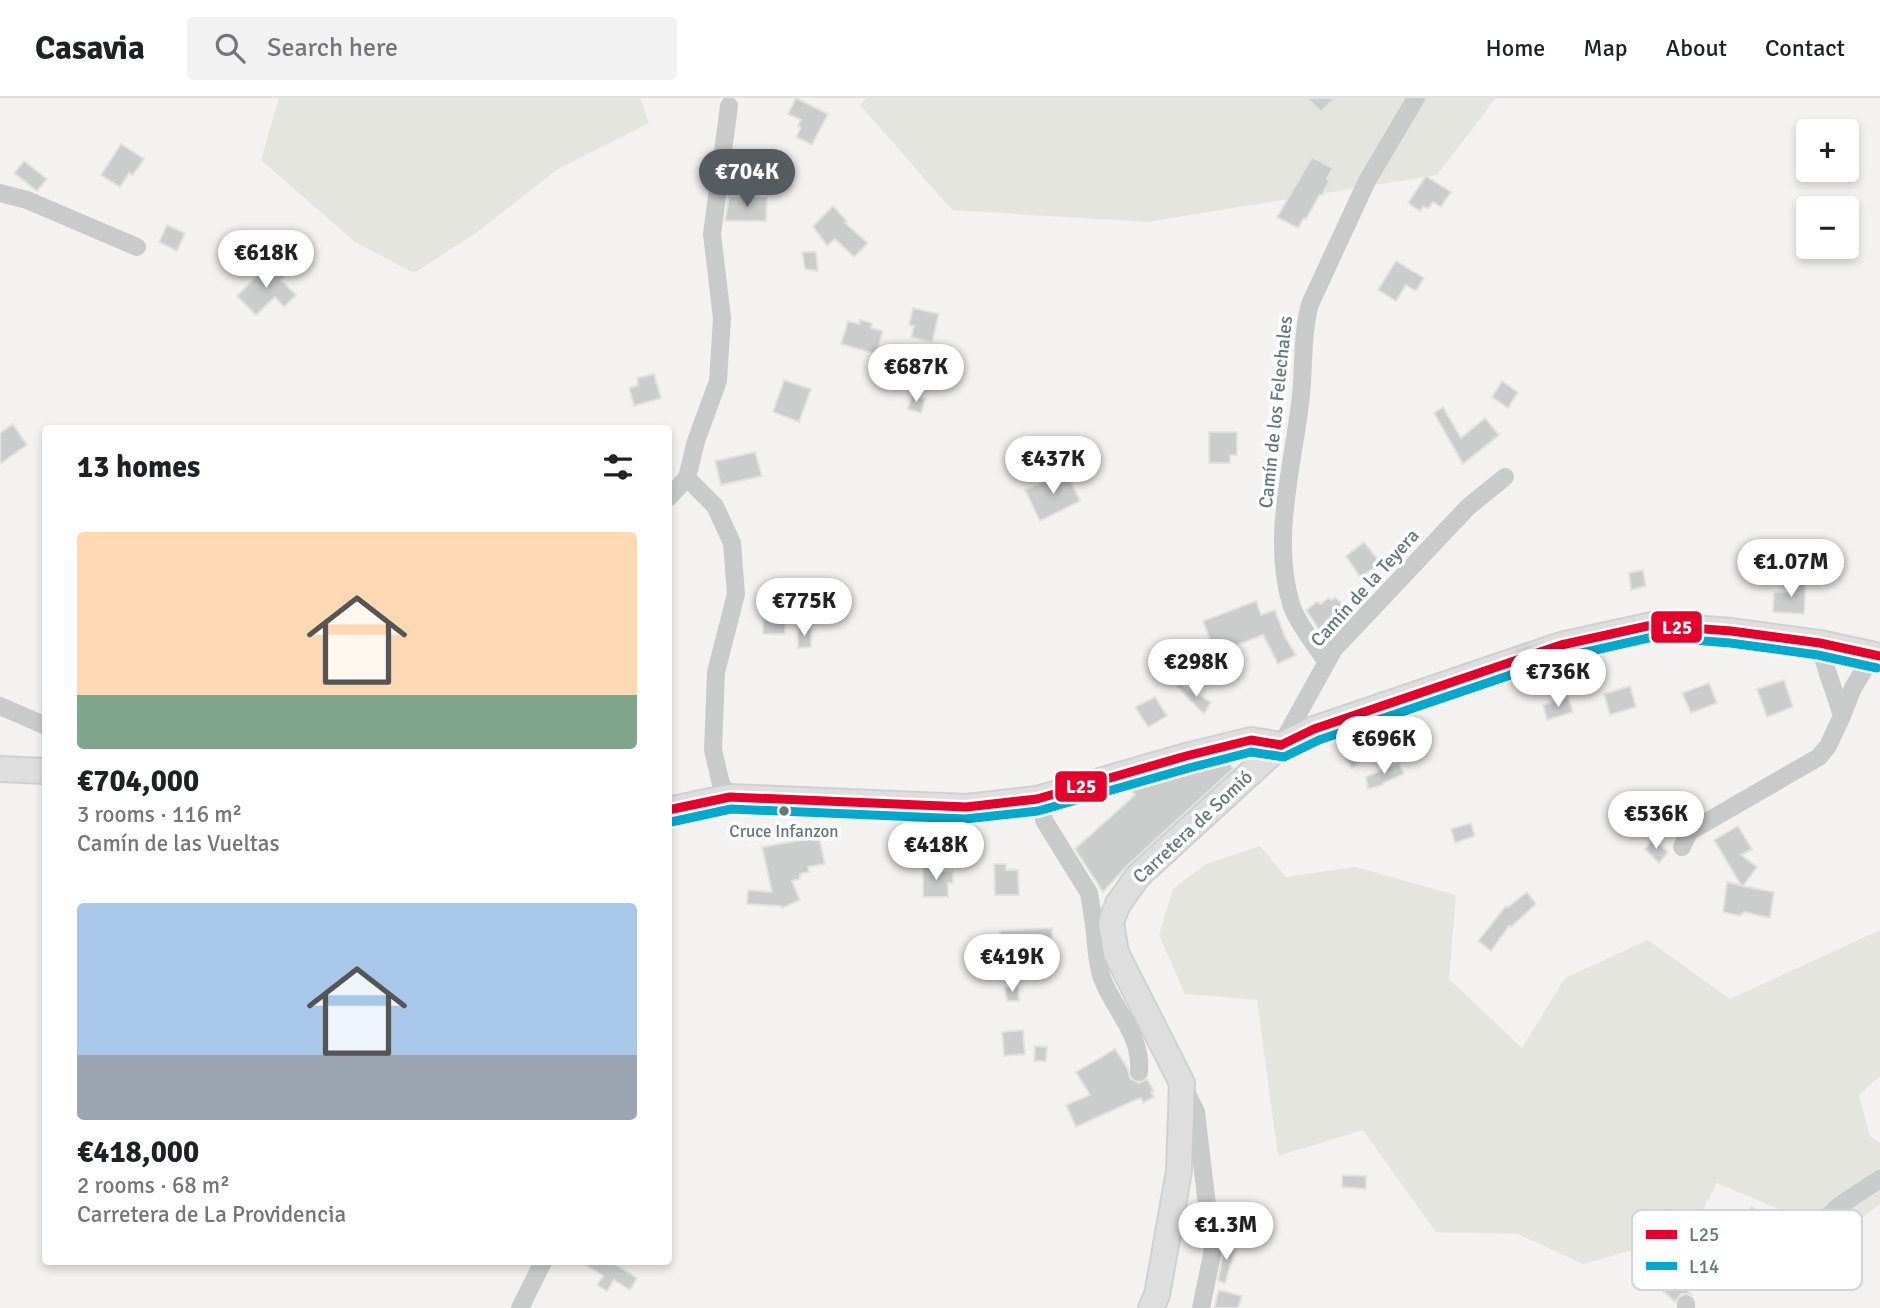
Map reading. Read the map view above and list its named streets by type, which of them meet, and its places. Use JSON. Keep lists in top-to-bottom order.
{
  "streets": {
    "street": ["Camín de los Felechales", "Camín de la Teyera", "Carretera de Somió"]
  },
  "crossings": [
    ["Camín de los Felechales", "Camín de la Teyera"],
    ["Camín de la Teyera", "Carretera de Somió"]
  ],
  "places": ["Cruce Infanzon"],
  "lines": ["transit line L25", "transit line L14"],
  "legend": ["L25", "L14"],
  "page": {
    "header": "Casavia",
    "search": "Search here",
    "nav": [
      "Home",
      "Map",
      "About",
      "Contact"
    ],
    "map_buttons": ["+", "−"],
    "price": [
      "€704K",
      "€618K",
      "€687K",
      "€437K",
      "€1.07M",
      "€775K",
      "€298K",
      "€736K",
      "€696K",
      "€536K",
      "€418K",
      "€419K",
      "€1.3M"
    ],
    "heading": "13 homes",
    "list": [
      {
        "name": "€704,000",
        "note": "3 rooms · 116 m² · Camín de las Vueltas"
      },
      {
        "name": "€418,000",
        "note": "2 rooms · 68 m² · Carretera de La Providencia"
      }
    ]
  }
}
